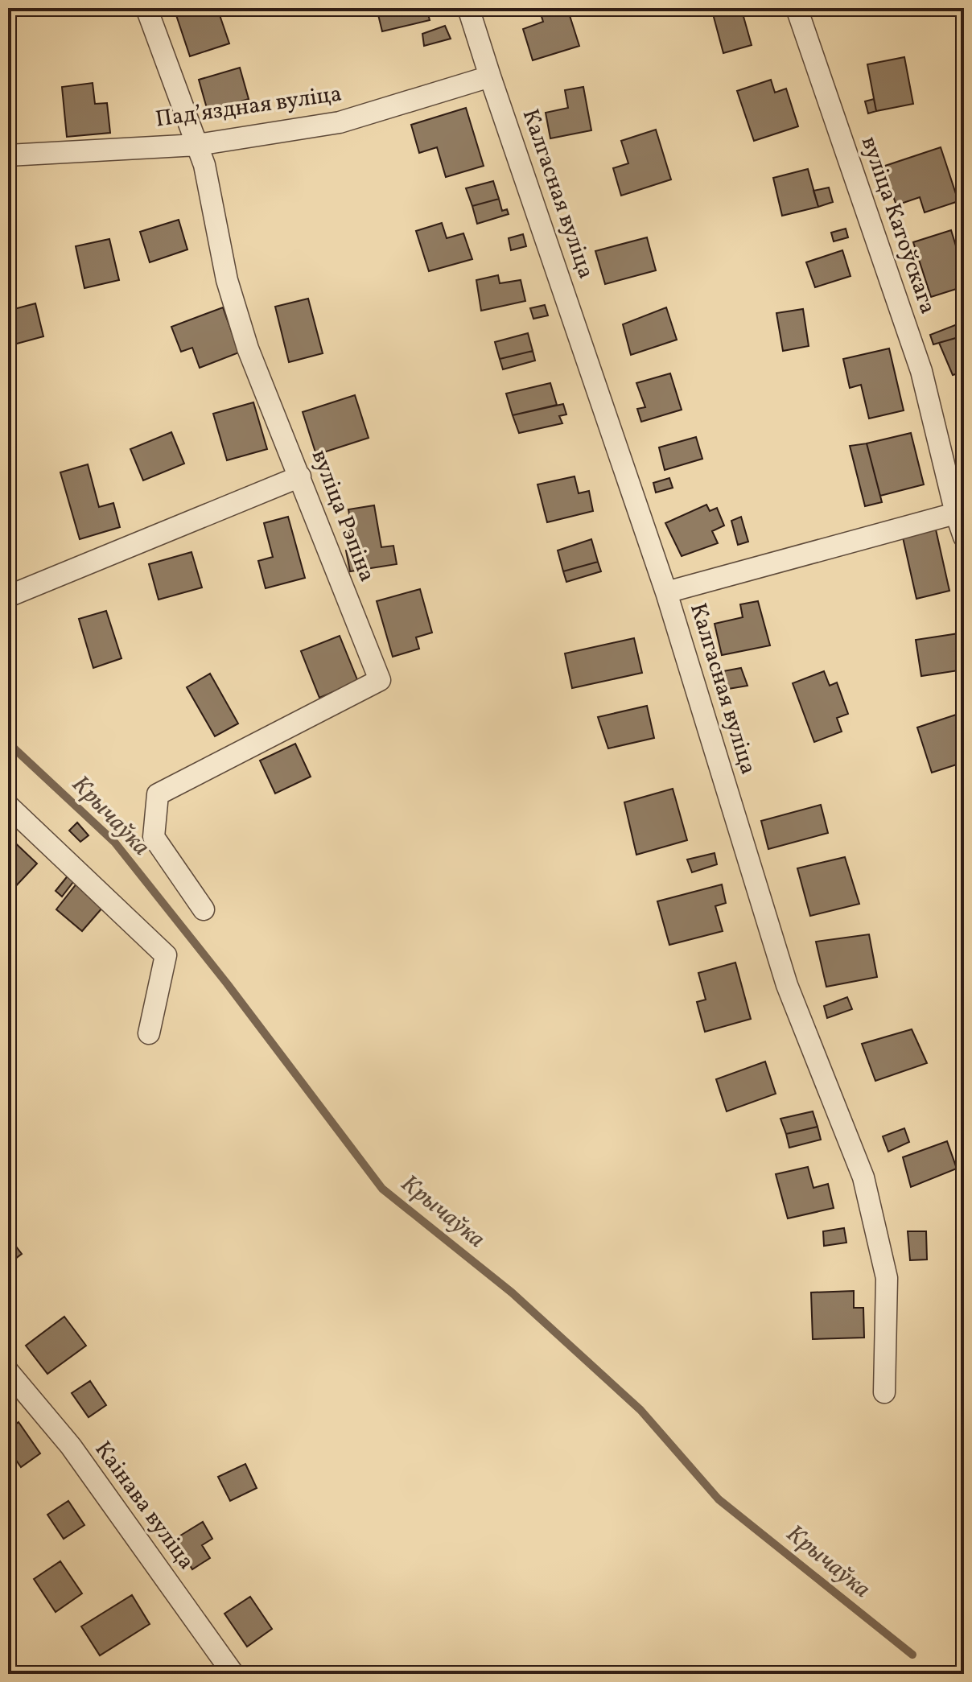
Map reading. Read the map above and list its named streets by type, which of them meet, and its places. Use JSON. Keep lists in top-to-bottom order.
{
  "streets": {
    "street": [
      "Падʼяздная вуліца",
      "Калгасная вуліца",
      "вуліца Катоўскага",
      "вуліца Рэпіна",
      "Каінава вуліца"
    ]
  },
  "crossings": [
    ["Падʼяздная вуліца", "Калгасная вуліца"],
    ["Падʼяздная вуліца", "вуліца Рэпіна"]
  ],
  "water": ["Крычаўка"]
}
